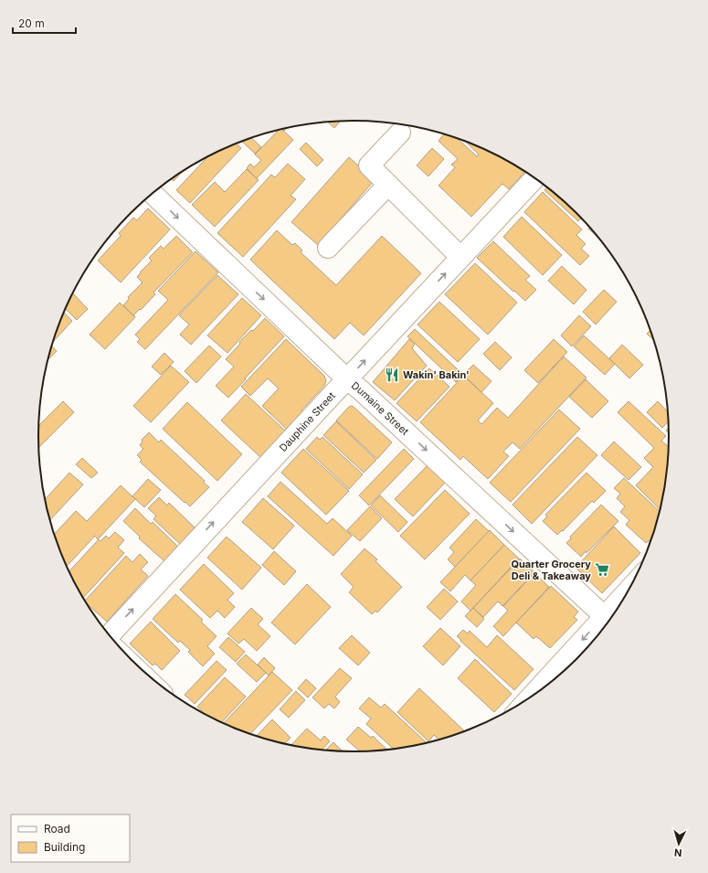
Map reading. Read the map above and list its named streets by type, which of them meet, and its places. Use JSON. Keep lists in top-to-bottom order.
{
  "streets": {
    "street": ["Dumaine Street", "Dauphine Street"]
  },
  "crossings": [
    ["Dumaine Street", "Dauphine Street"]
  ],
  "one_way": ["Dumaine Street", "Dauphine Street"],
  "places": {
    "restaurant": ["Wakin' Bakin'"],
    "supermarket": ["Quarter Grocery Deli & Takeaway"]
  },
  "legend": ["Road", "Building"],
  "scale_bar": "20 m",
  "north": "bottom"
}
